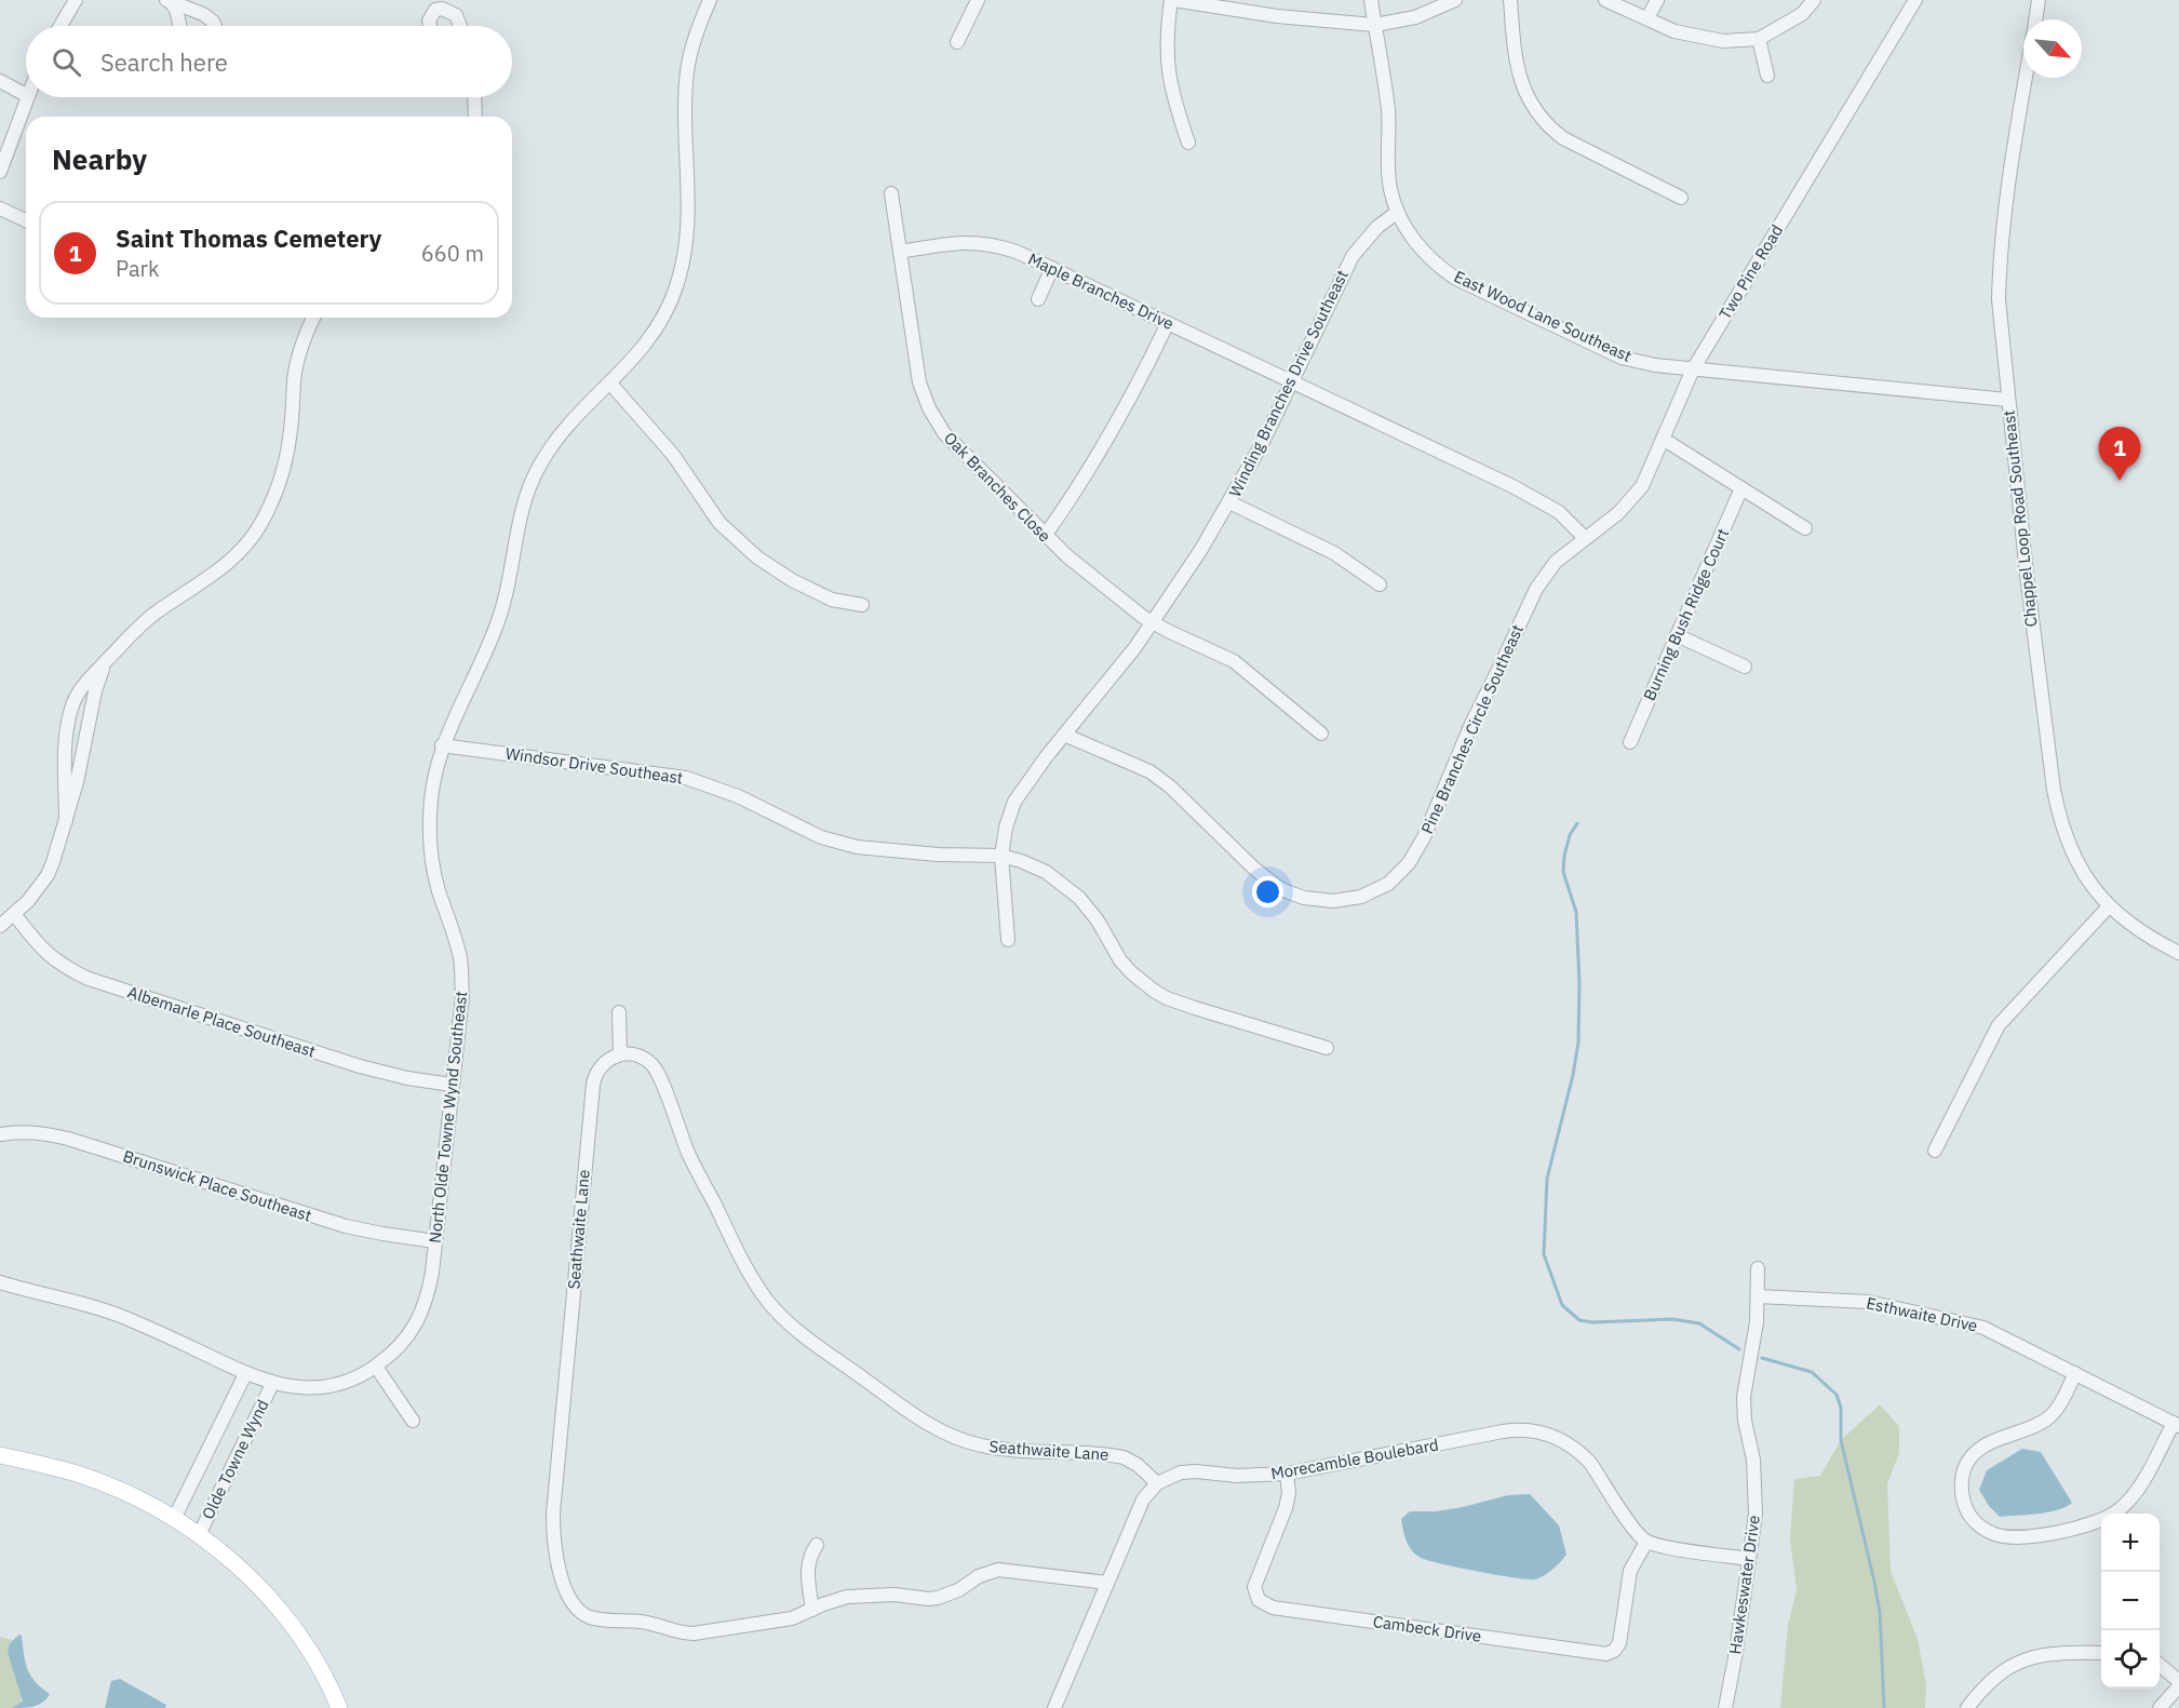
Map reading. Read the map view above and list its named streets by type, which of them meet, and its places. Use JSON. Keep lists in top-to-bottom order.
{
  "streets": {
    "street": [
      "Two Pine Road",
      "Maple Branches Drive",
      "East Wood Lane Southeast",
      "Winding Branches Drive Southeast",
      "Oak Branches Close",
      "Chappel Loop Road Southeast",
      "Burning Bush Ridge Court",
      "Pine Branches Circle Southeast",
      "Windsor Drive Southeast",
      "Albemarle Place Southeast",
      "North Olde Towne Wynd Southeast",
      "Brunswick Place Southeast",
      "Seathwaite Lane",
      "Esthwaite Drive",
      "Olde Towne Wynd",
      "Morecamble Boulebard",
      "Hawkeswater Drive",
      "Cambeck Drive"
    ]
  },
  "crossings": [
    ["Two Pine Road", "East Wood Lane Southeast"],
    ["Two Pine Road", "Pine Branches Circle Southeast"],
    ["Maple Branches Drive", "Winding Branches Drive Southeast"],
    ["Maple Branches Drive", "Oak Branches Close"],
    ["East Wood Lane Southeast", "Winding Branches Drive Southeast"],
    ["East Wood Lane Southeast", "Chappel Loop Road Southeast"],
    ["Winding Branches Drive Southeast", "Oak Branches Close"],
    ["Winding Branches Drive Southeast", "Pine Branches Circle Southeast"],
    ["Winding Branches Drive Southeast", "Windsor Drive Southeast"],
    ["Windsor Drive Southeast", "North Olde Towne Wynd Southeast"],
    ["Albemarle Place Southeast", "North Olde Towne Wynd Southeast"],
    ["North Olde Towne Wynd Southeast", "Brunswick Place Southeast"],
    ["North Olde Towne Wynd Southeast", "Olde Towne Wynd"],
    ["Seathwaite Lane", "Morecamble Boulebard"],
    ["Esthwaite Drive", "Hawkeswater Drive"],
    ["Morecamble Boulebard", "Cambeck Drive"]
  ],
  "north": "bottom right",
  "page": {
    "search": "Search here",
    "heading": "Nearby",
    "list": [
      {
        "mark": "1",
        "name": "Saint Thomas Cemetery",
        "note": "Park",
        "value": "660 m"
      }
    ],
    "pins": "1",
    "map_buttons": ["+", "−"]
  }
}
